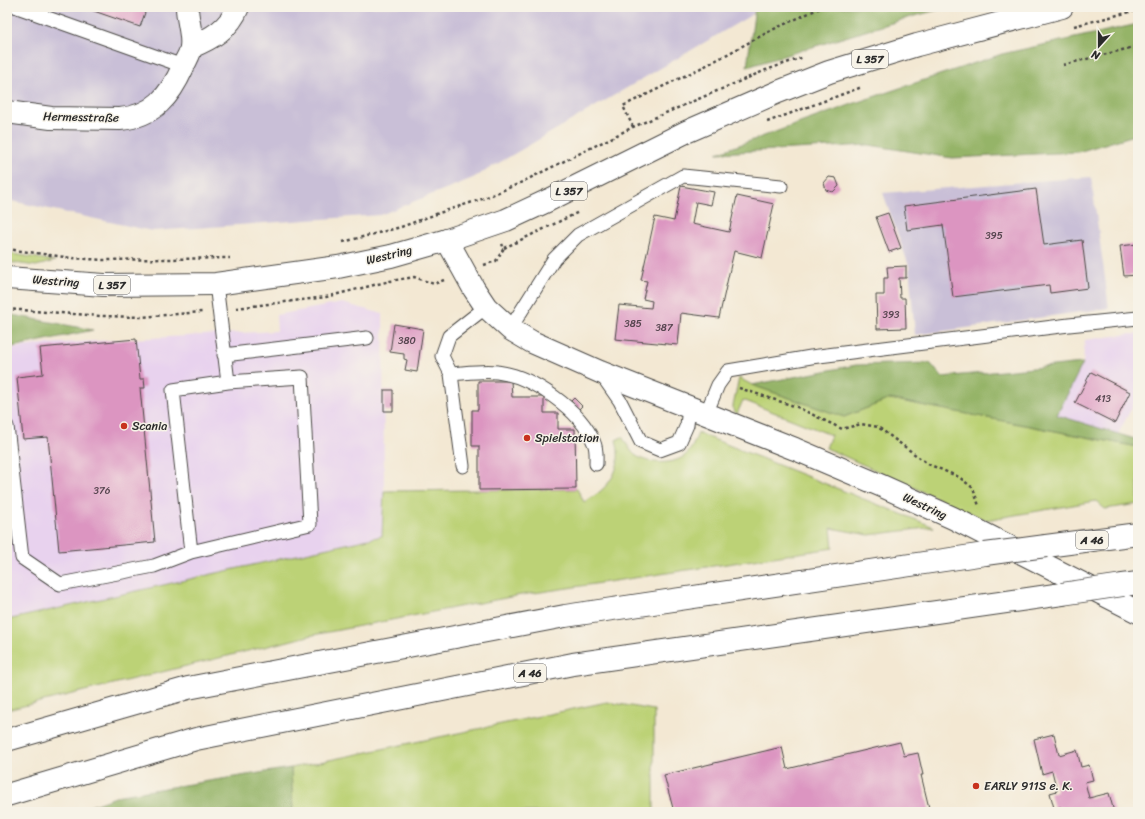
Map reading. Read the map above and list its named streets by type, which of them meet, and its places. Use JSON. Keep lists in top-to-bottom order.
{
  "streets": {
    "main road": [
      "L 357",
      "Hermesstraße",
      "Westring",
      "A 46"
    ]
  },
  "crossings": [
    ["L 357", "Westring"]
  ],
  "places": ["Scania", "Spielstation", "EARLY 911S e. K."],
  "house_numbers": [
    "395",
    "393",
    "385",
    "387",
    "380",
    "413",
    "376"
  ],
  "north": "bottom"
}
